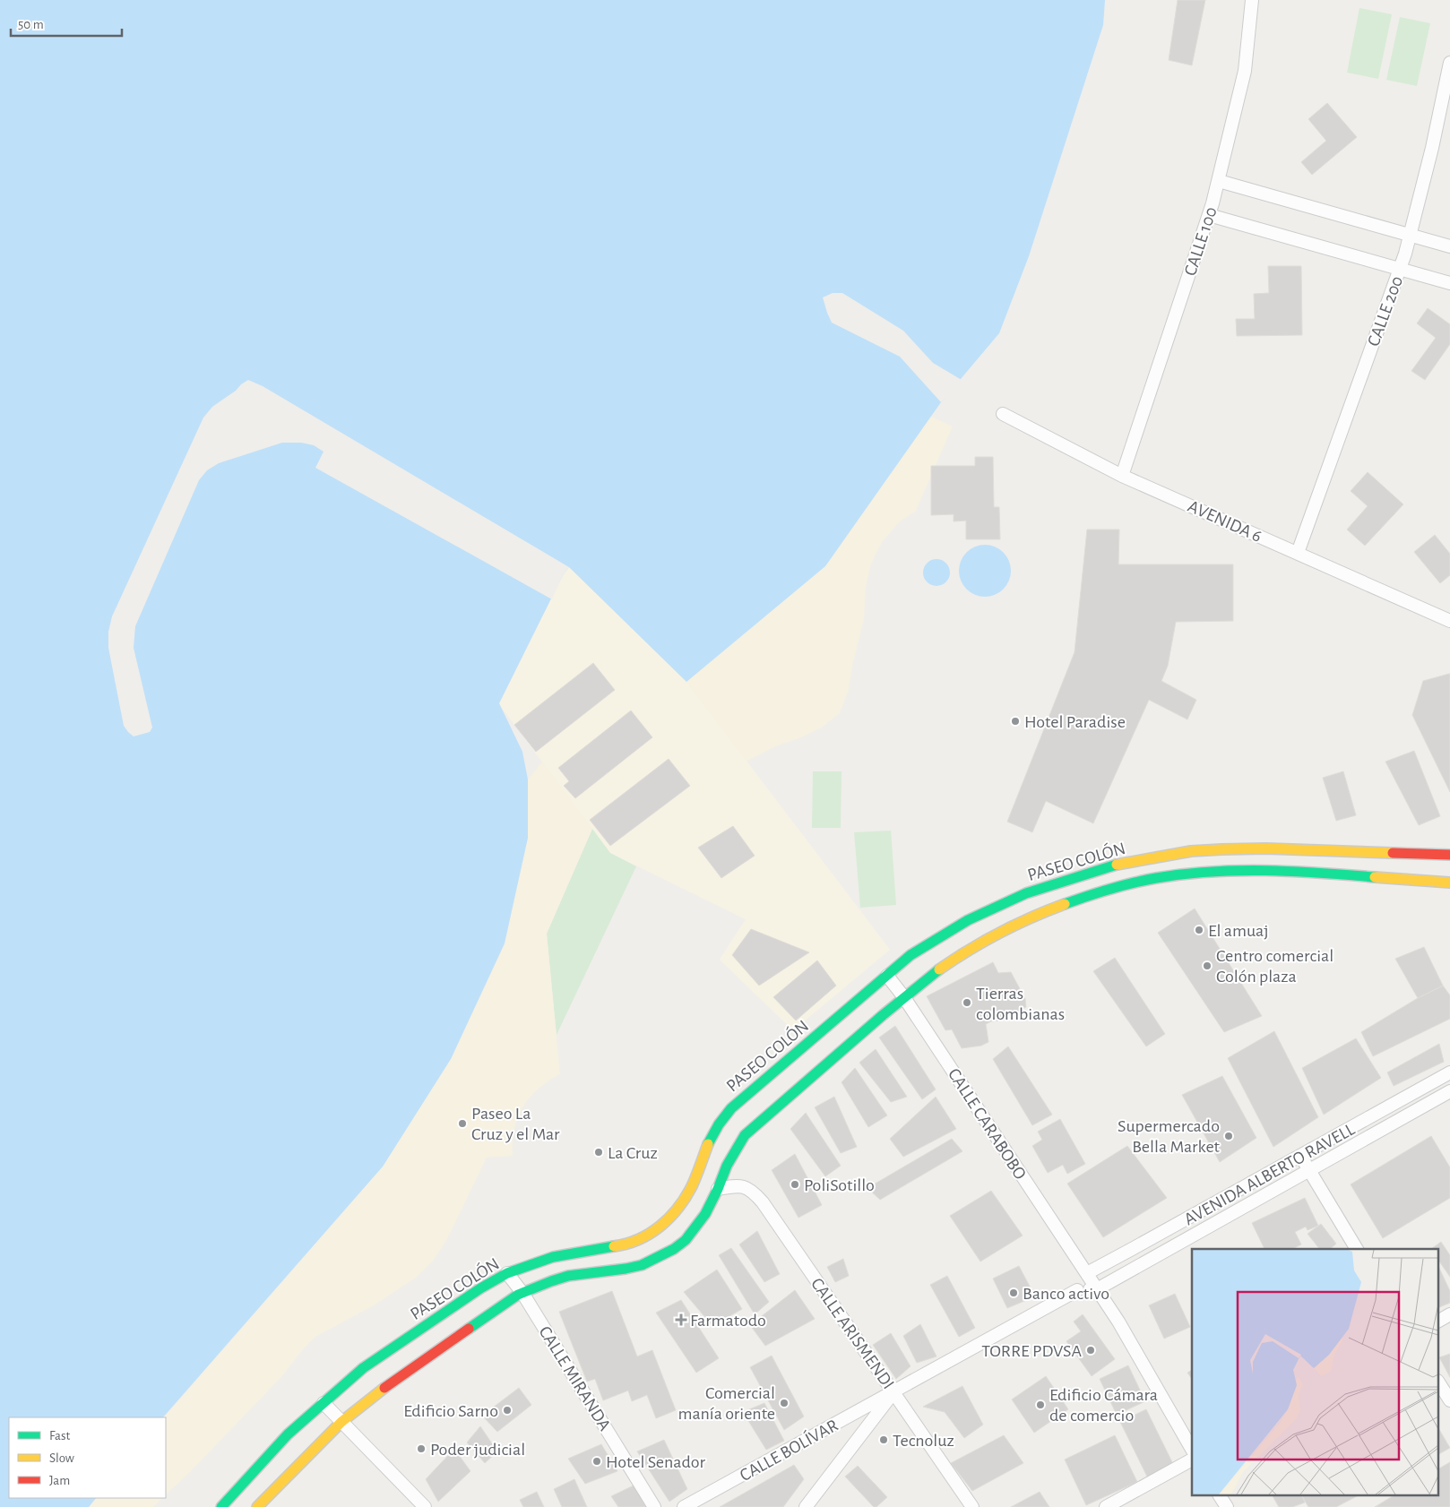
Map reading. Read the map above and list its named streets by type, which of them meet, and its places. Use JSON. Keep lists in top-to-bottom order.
{
  "streets": {
    "street": [
      "CALLE 100",
      "CALLE 200",
      "AVENIDA 6",
      "PASEO COLÓN",
      "CALLE CARABOBO",
      "AVENIDA ALBERTO RAVELL",
      "CALLE ARISMENDI",
      "CALLE MIRANDA",
      "CALLE BOLÍVAR"
    ]
  },
  "crossings": [
    ["CALLE 100", "AVENIDA 6"],
    ["CALLE 200", "AVENIDA 6"],
    ["PASEO COLÓN", "CALLE CARABOBO"],
    ["PASEO COLÓN", "CALLE ARISMENDI"],
    ["PASEO COLÓN", "CALLE MIRANDA"],
    ["CALLE CARABOBO", "AVENIDA ALBERTO RAVELL"],
    ["CALLE ARISMENDI", "CALLE BOLÍVAR"]
  ],
  "places": {
    "other": [
      "Hotel Paradise",
      "El amuaj",
      "Centro comercial Colón plaza",
      "Tierras colombianas",
      "Paseo La Cruz y el Mar",
      "Supermercado Bella Market",
      "La Cruz",
      "PoliSotillo",
      "Banco activo",
      "TORRE PDVSA",
      "Comercial manía oriente",
      "Edificio Cámara de comercio",
      "Edificio Sarno",
      "Tecnoluz",
      "Poder judicial",
      "Hotel Senador"
    ],
    "health": ["Farmatodo"]
  },
  "legend": ["Fast", "Slow", "Jam"],
  "scale_bar": "50 m"
}
